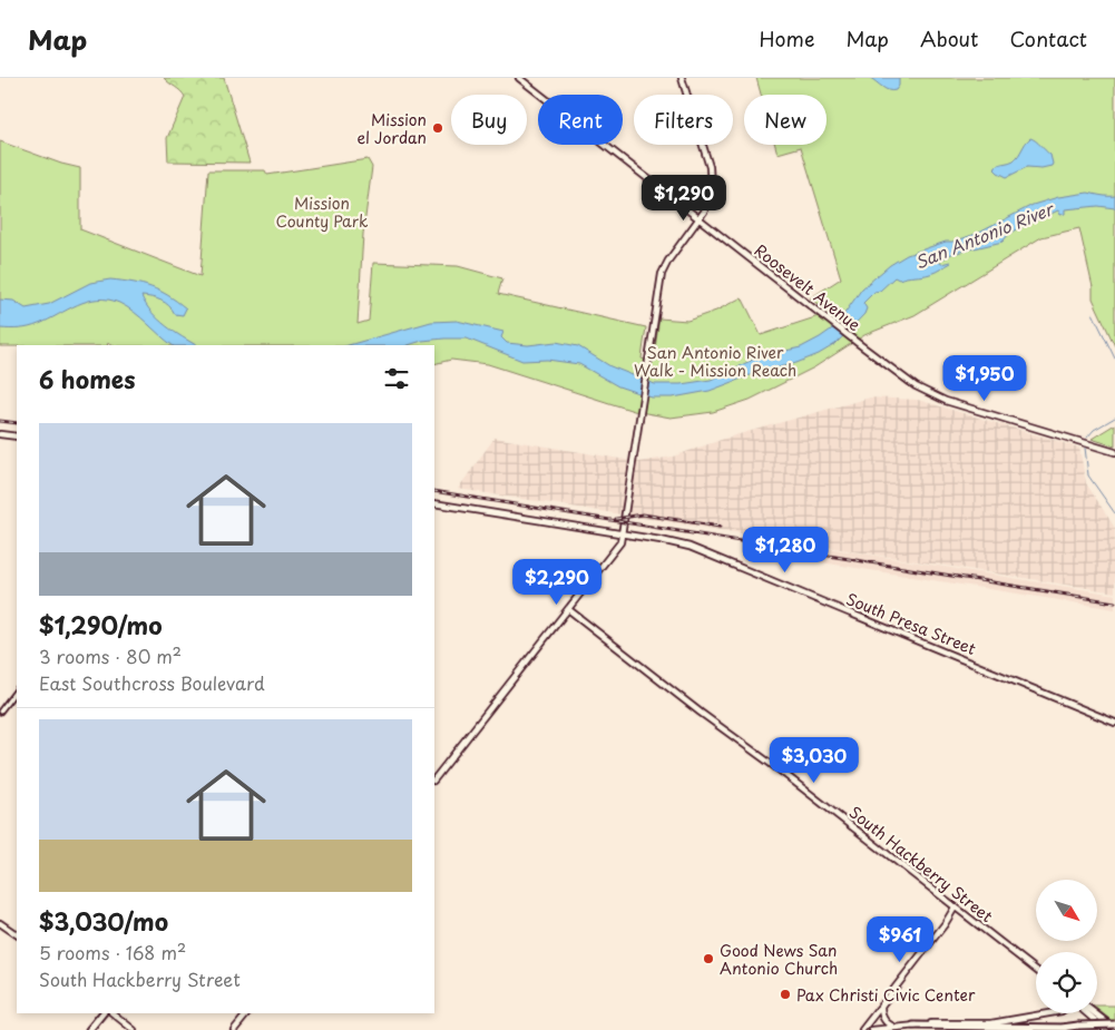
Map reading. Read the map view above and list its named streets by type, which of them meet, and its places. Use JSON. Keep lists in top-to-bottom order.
{
  "streets": {
    "main road": ["Roosevelt Avenue", "South Presa Street", "South Hackberry Street"]
  },
  "water": ["San Antonio River"],
  "parks": ["Mission County Park", "San Antonio River Walk - Mission Reach"],
  "places": ["Mission el Jordan", "Good News San Antonio Church", "Pax Christi Civic Center"],
  "north": "bottom right",
  "page": {
    "header": "Map",
    "nav": [
      "Home",
      "Map",
      "About",
      "Contact"
    ],
    "chip": [
      "Buy",
      "Rent",
      "Filters",
      "New"
    ],
    "price": [
      "$1,290",
      "$1,950",
      "$1,280",
      "$2,290",
      "$3,030",
      "$961"
    ],
    "heading": "6 homes",
    "list": [
      {
        "name": "$1,290/mo",
        "note": "3 rooms · 80 m² · East Southcross Boulevard"
      },
      {
        "name": "$3,030/mo",
        "note": "5 rooms · 168 m² · South Hackberry Street"
      }
    ]
  }
}
